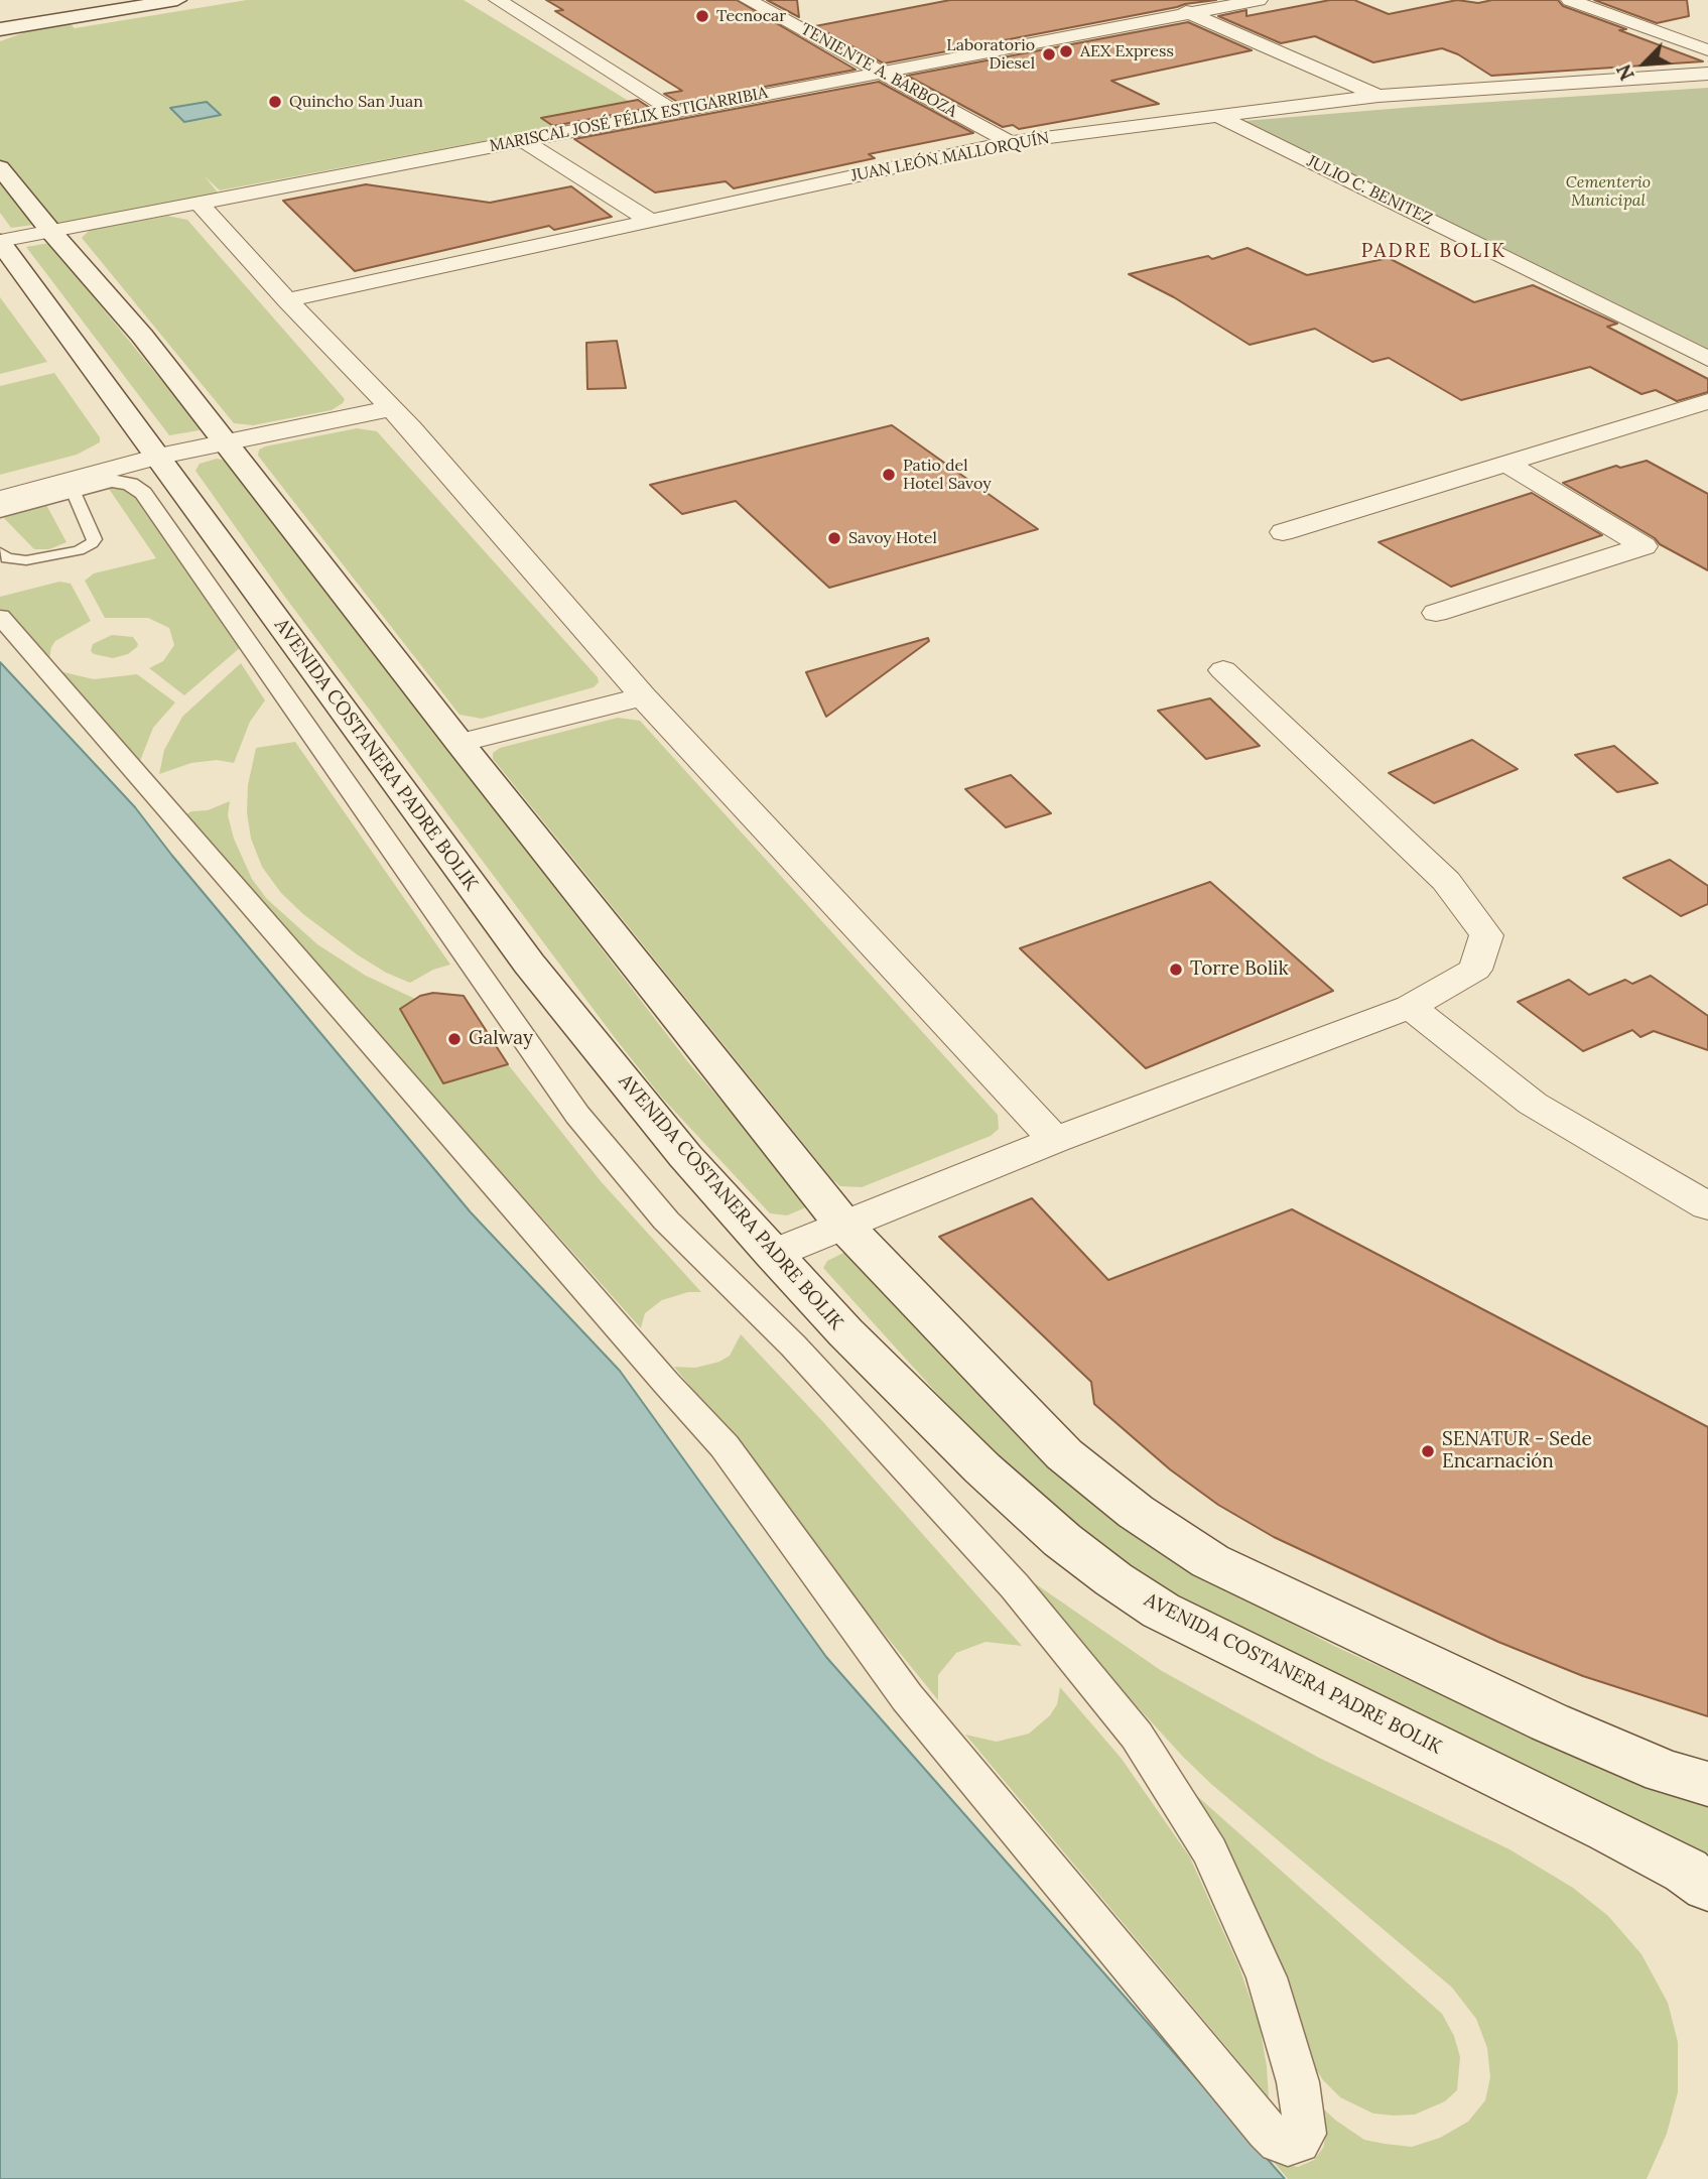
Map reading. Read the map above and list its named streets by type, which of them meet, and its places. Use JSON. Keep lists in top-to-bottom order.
{
  "streets": {
    "main road": ["AVENIDA COSTANERA PADRE BOLIK"],
    "street": [
      "TENIENTE A. BARBOZA",
      "MARISCAL JOSÉ FÉLIX ESTIGARRIBIA",
      "JUAN LEÓN MALLORQUÍN",
      "JULIO C. BENITEZ"
    ]
  },
  "crossings": [
    ["TENIENTE A. BARBOZA", "MARISCAL JOSÉ FÉLIX ESTIGARRIBIA"],
    ["TENIENTE A. BARBOZA", "JUAN LEÓN MALLORQUÍN"],
    ["MARISCAL JOSÉ FÉLIX ESTIGARRIBIA", "AVENIDA COSTANERA PADRE BOLIK"],
    ["JUAN LEÓN MALLORQUÍN", "JULIO C. BENITEZ"]
  ],
  "districts": ["PADRE BOLIK"],
  "parks": ["Cementerio Municipal"],
  "places": [
    "Tecnocar",
    "AEX Express",
    "Laboratorio Diesel",
    "Quincho San Juan",
    "Patio del Hotel Savoy",
    "Savoy Hotel",
    "Torre Bolik",
    "Galway",
    "SENATUR - Sede Encarnación"
  ],
  "north": "bottom left"
}
